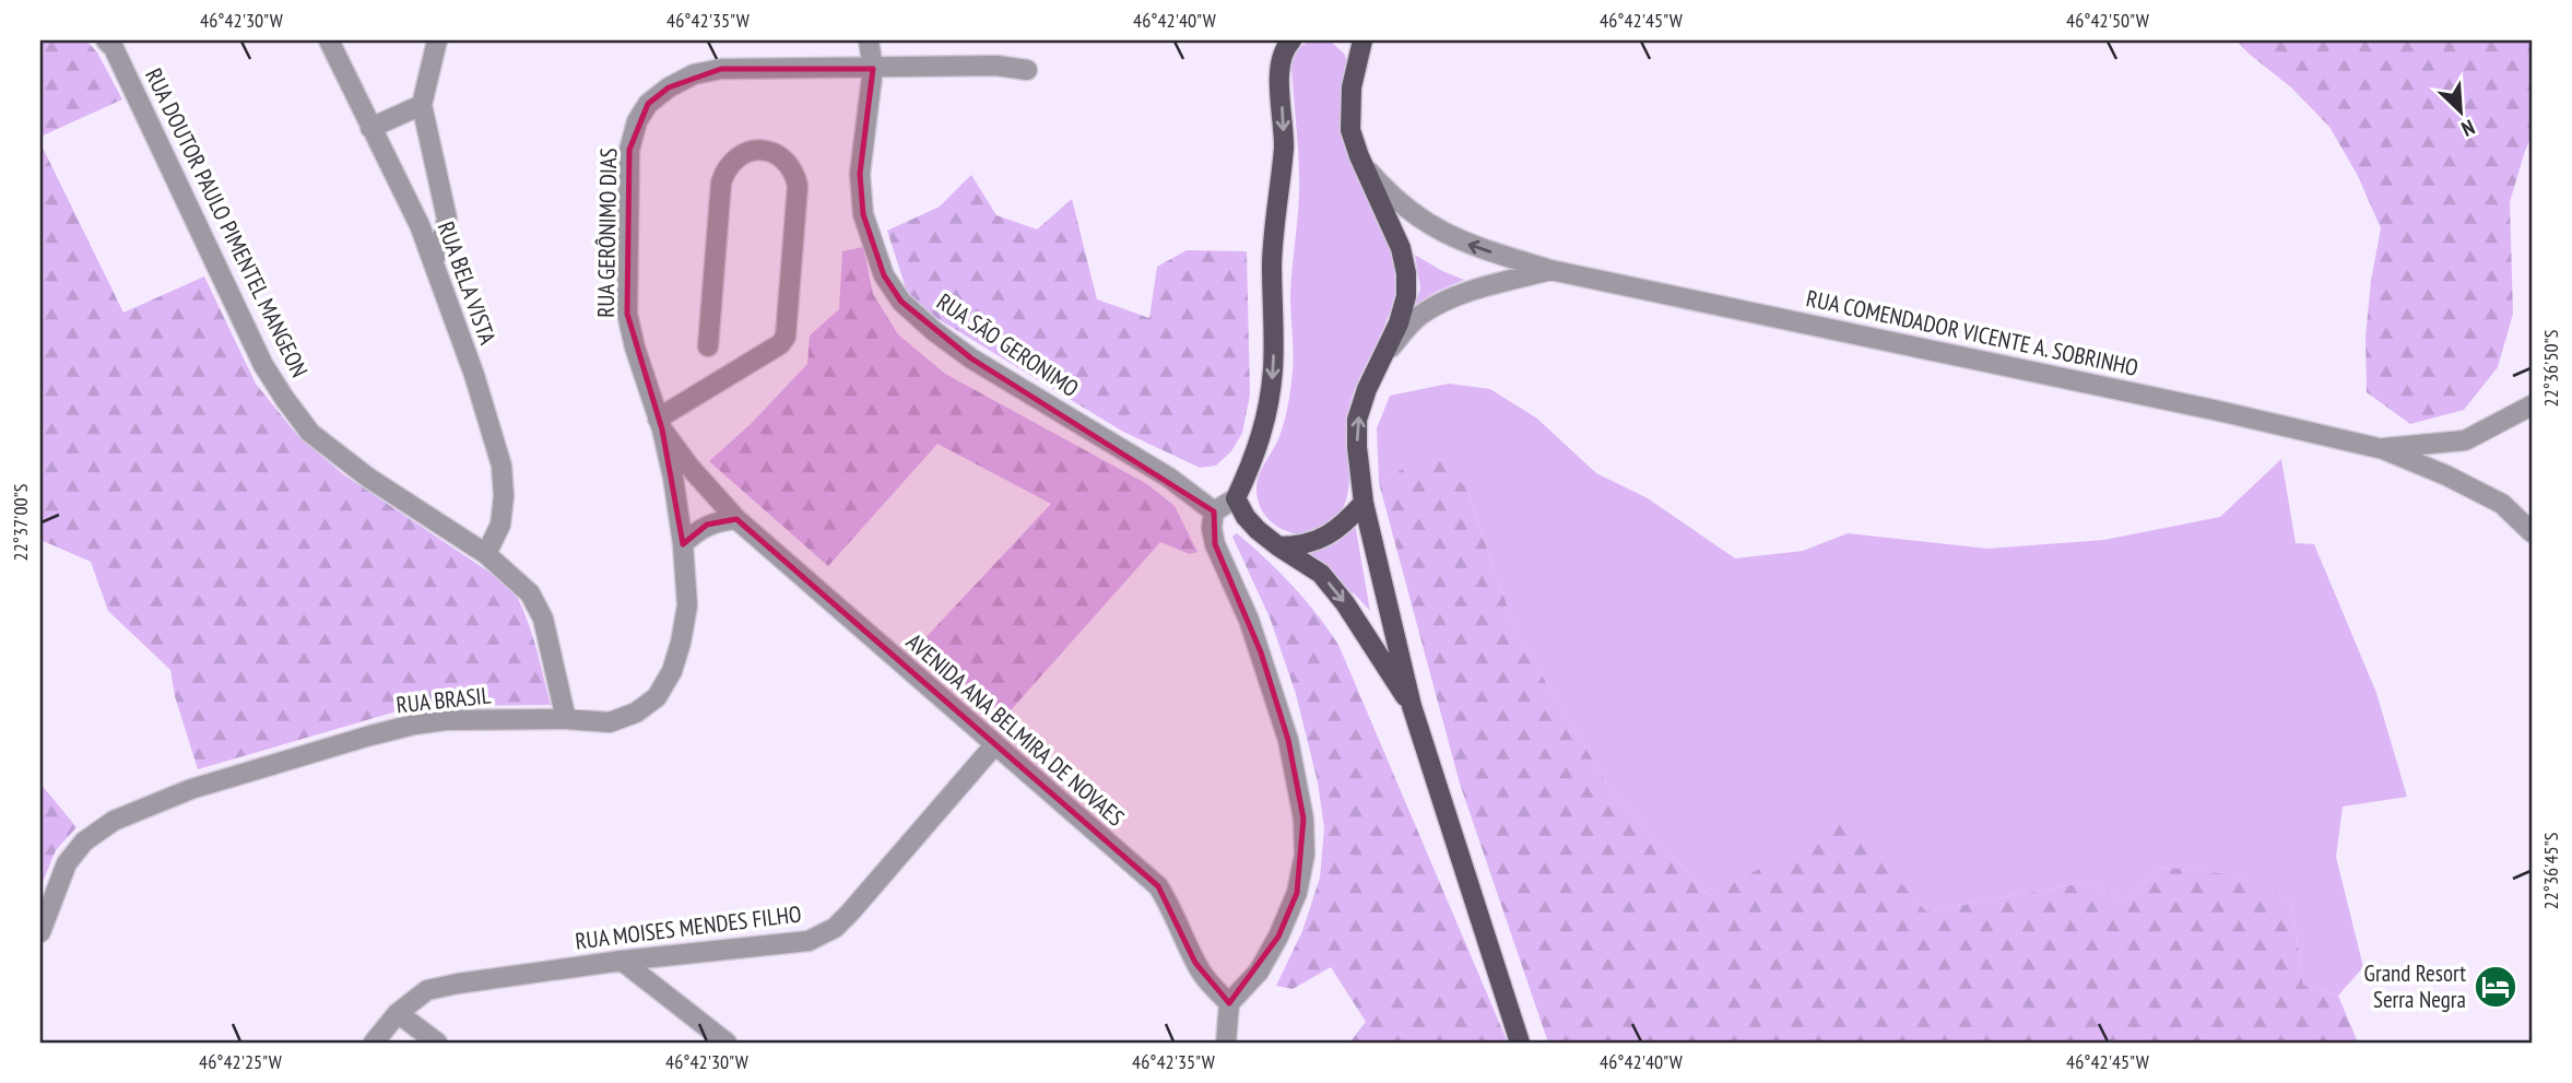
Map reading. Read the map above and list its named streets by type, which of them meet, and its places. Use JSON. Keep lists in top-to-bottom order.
{
  "streets": {
    "street": [
      "RUA DOUTOR PAULO PIMENTEL MANGEON",
      "RUA GERÔNIMO DIAS",
      "RUA BELA VISTA",
      "RUA COMENDADOR VICENTE A. SOBRINHO",
      "RUA SÃO GERONIMO",
      "RUA BRASIL",
      "AVENIDA ANA BELMIRA DE NOVAES",
      "RUA MOISES MENDES FILHO"
    ]
  },
  "crossings": [
    ["RUA DOUTOR PAULO PIMENTEL MANGEON", "RUA BELA VISTA"],
    ["RUA DOUTOR PAULO PIMENTEL MANGEON", "RUA BRASIL"],
    ["RUA GERÔNIMO DIAS", "RUA SÃO GERONIMO"],
    ["RUA GERÔNIMO DIAS", "RUA BRASIL"],
    ["RUA GERÔNIMO DIAS", "AVENIDA ANA BELMIRA DE NOVAES"],
    ["RUA BRASIL", "AVENIDA ANA BELMIRA DE NOVAES"],
    ["AVENIDA ANA BELMIRA DE NOVAES", "RUA MOISES MENDES FILHO"]
  ],
  "places": {
    "hotel": ["Grand Resort Serra Negra"]
  },
  "north": "bottom right",
  "coordinates": [
    "46°42'30\"W",
    "46°42'35\"W",
    "46°42'40\"W",
    "46°42'45\"W",
    "46°42'50\"W",
    "22°36'50\"S",
    "22°37'00\"S",
    "22°36'45\"S",
    "46°42'25\"W"
  ]
}
